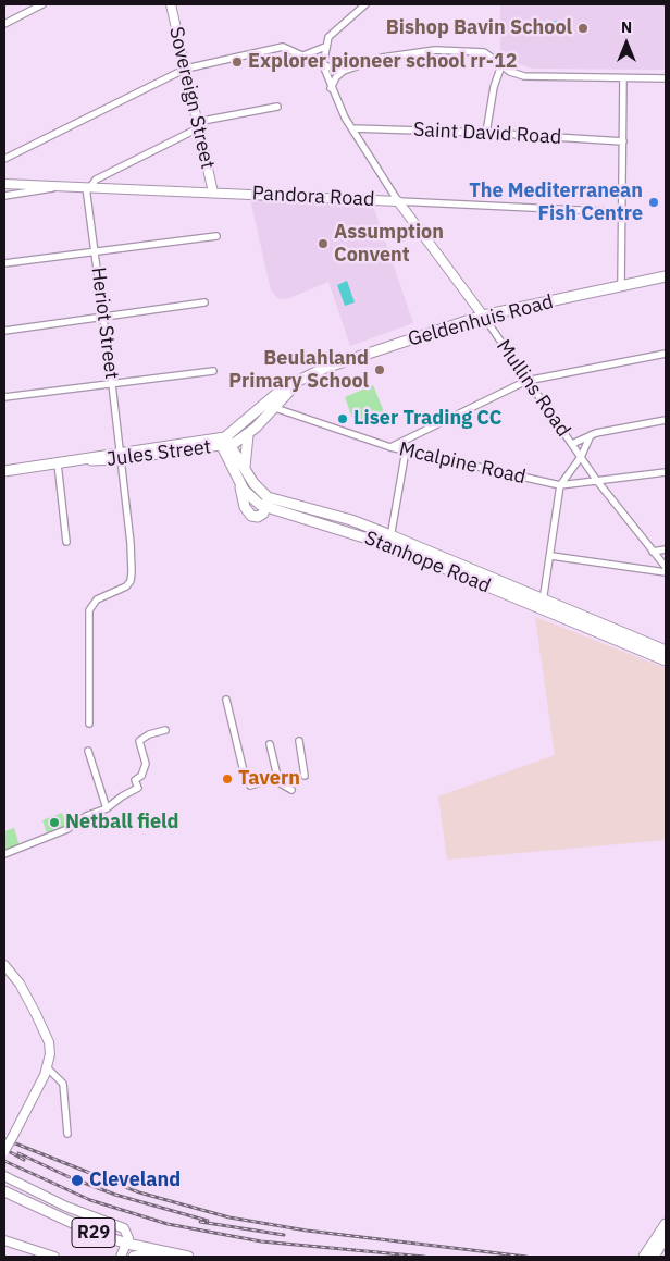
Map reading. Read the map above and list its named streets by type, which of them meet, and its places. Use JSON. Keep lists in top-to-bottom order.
{
  "streets": {
    "main road": [
      "Geldenhuis Road",
      "Jules Street",
      "Stanhope Road",
      "R29"
    ],
    "street": [
      "Sovereign Street",
      "Saint David Road",
      "Pandora Road",
      "Heriot Street",
      "Mullins Road",
      "Mcalpine Road"
    ]
  },
  "crossings": [
    ["Sovereign Street", "Pandora Road"],
    ["Saint David Road", "Mullins Road"],
    ["Pandora Road", "Heriot Street"],
    ["Pandora Road", "Mullins Road"],
    ["Geldenhuis Road", "Mullins Road"],
    ["Geldenhuis Road", "Jules Street"],
    ["Geldenhuis Road", "Mcalpine Road"],
    ["Geldenhuis Road", "Stanhope Road"],
    ["Heriot Street", "Jules Street"],
    ["Mullins Road", "Mcalpine Road"],
    ["Jules Street", "Stanhope Road"]
  ],
  "places": [
    "Bishop Bavin School",
    "Explorer pioneer school rr-12",
    "The Mediterranean Fish Centre",
    "Assumption Convent",
    "Beulahland Primary School",
    "Liser Trading CC",
    "Tavern",
    "Netball field",
    "Cleveland"
  ],
  "north": "top"
}
